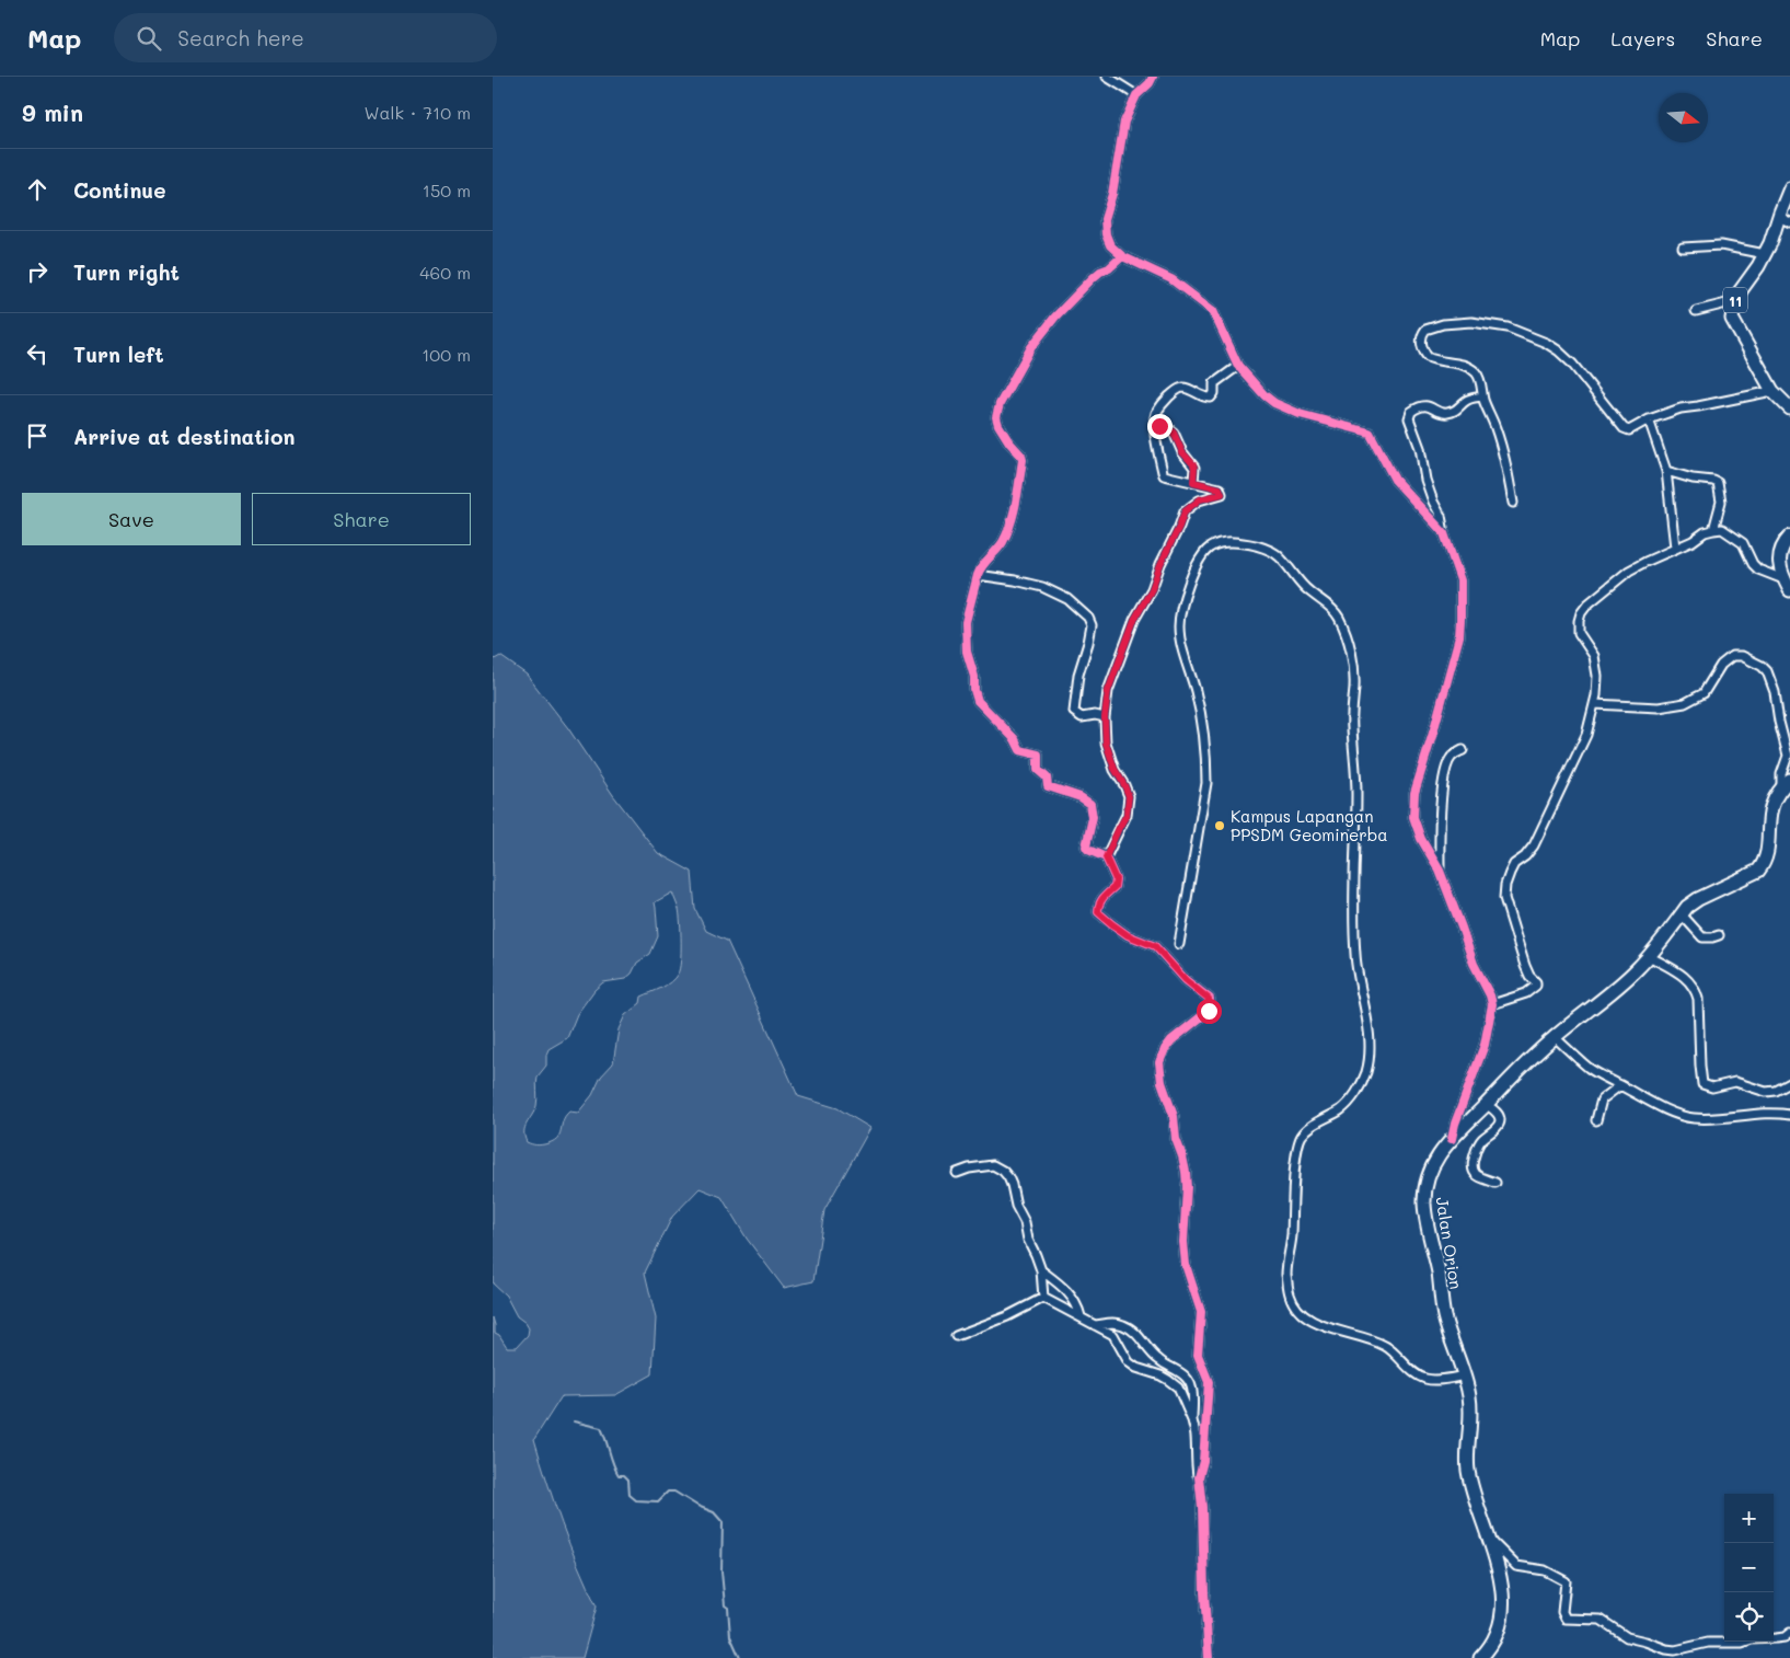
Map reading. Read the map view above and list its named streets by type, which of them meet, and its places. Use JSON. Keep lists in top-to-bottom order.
{
  "streets": {
    "highway": ["11", "Jalan Orion"]
  },
  "places": ["Kampus Lapangan PPSDM Geominerba"],
  "north": "right",
  "page": {
    "header": "Map",
    "search": "Search here",
    "nav": ["Map", "Layers", "Share"],
    "heading": ["9 min", "Walk · 710 m"],
    "list": [
      ["Continue", "150 m"],
      ["Turn right", "460 m"],
      ["Turn left", "100 m"],
      "Arrive at destination"
    ],
    "buttons": ["Save", "Share"],
    "map_buttons": ["+", "−"]
  }
}
